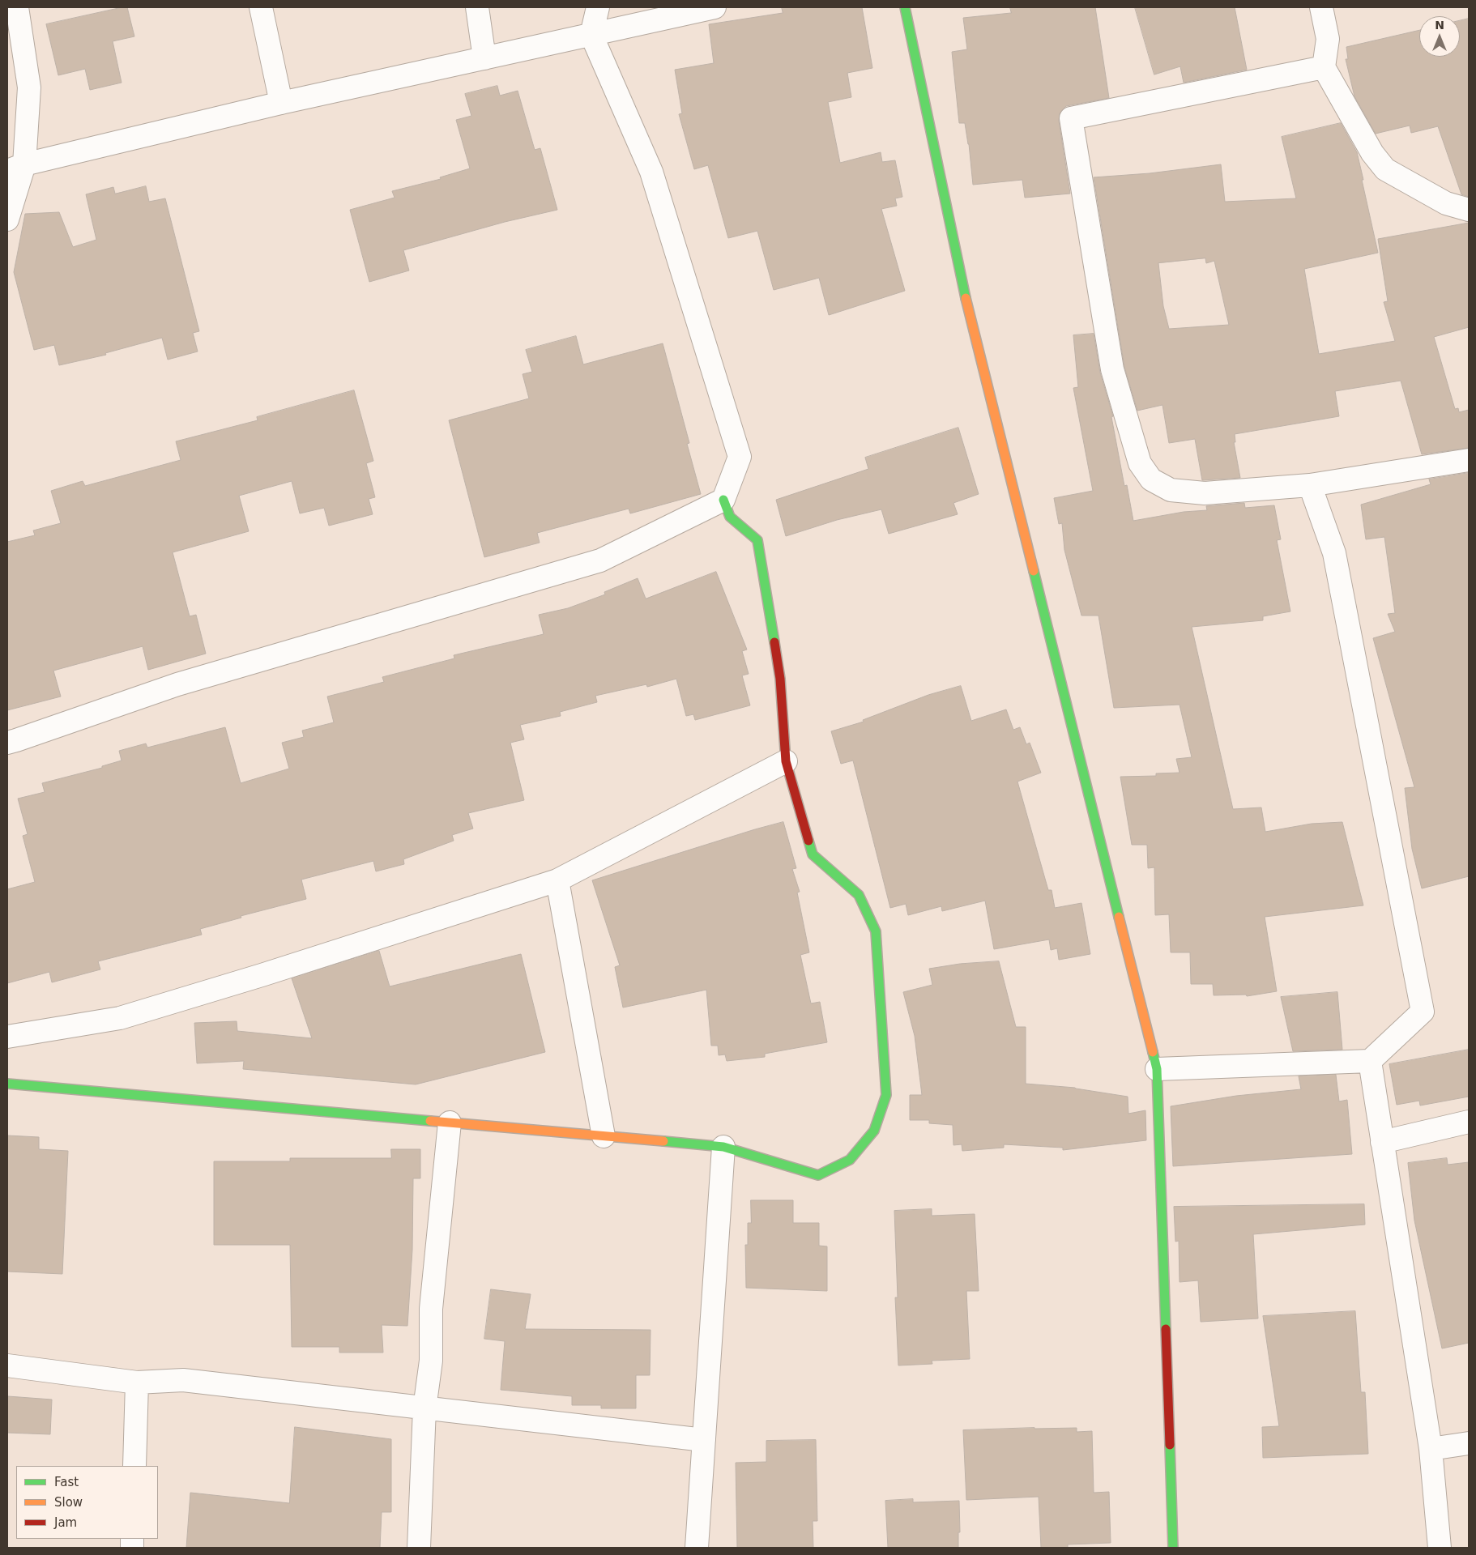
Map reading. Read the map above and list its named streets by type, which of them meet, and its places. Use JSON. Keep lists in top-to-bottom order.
{
  "legend": ["Fast", "Slow", "Jam"],
  "north": "top"
}
